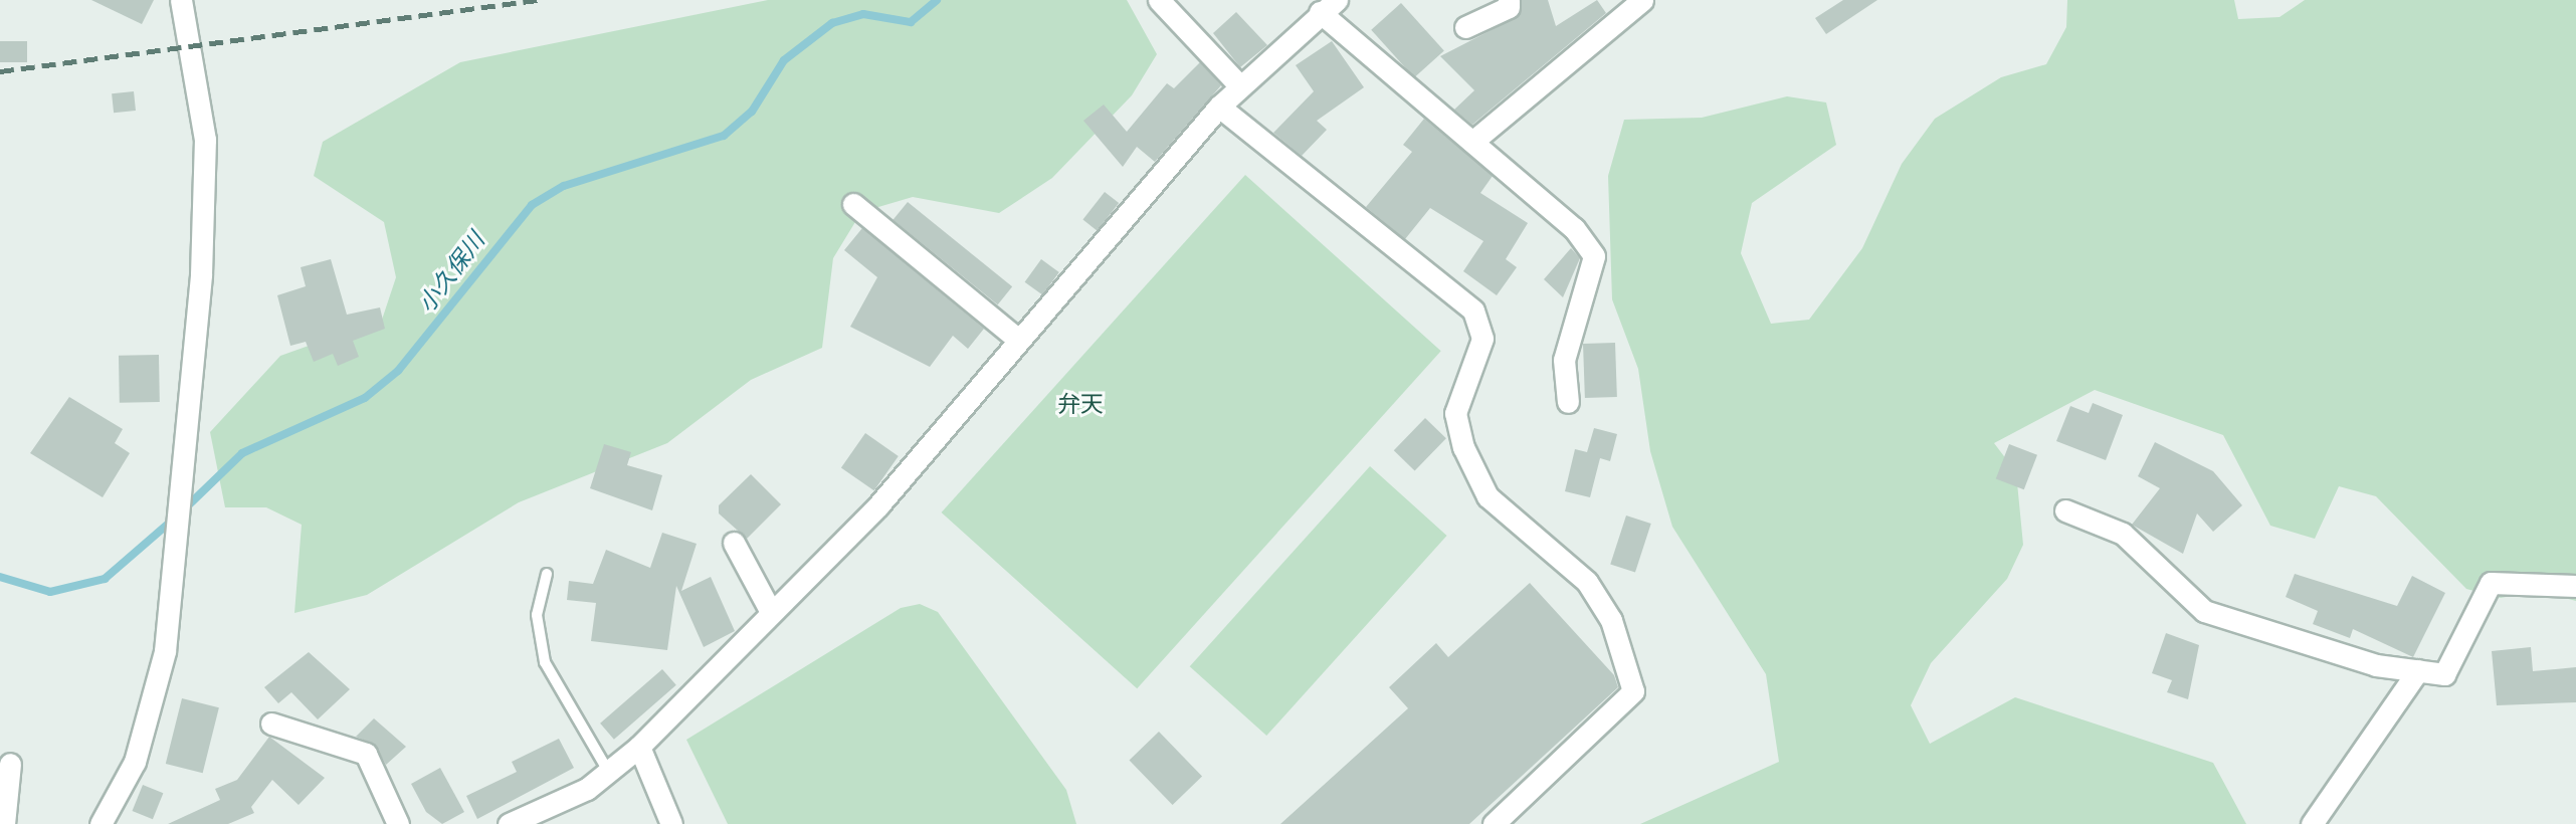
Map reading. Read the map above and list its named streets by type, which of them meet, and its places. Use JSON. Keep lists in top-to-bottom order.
{
  "districts": ["弁天"],
  "water": ["小久保川"]
}
